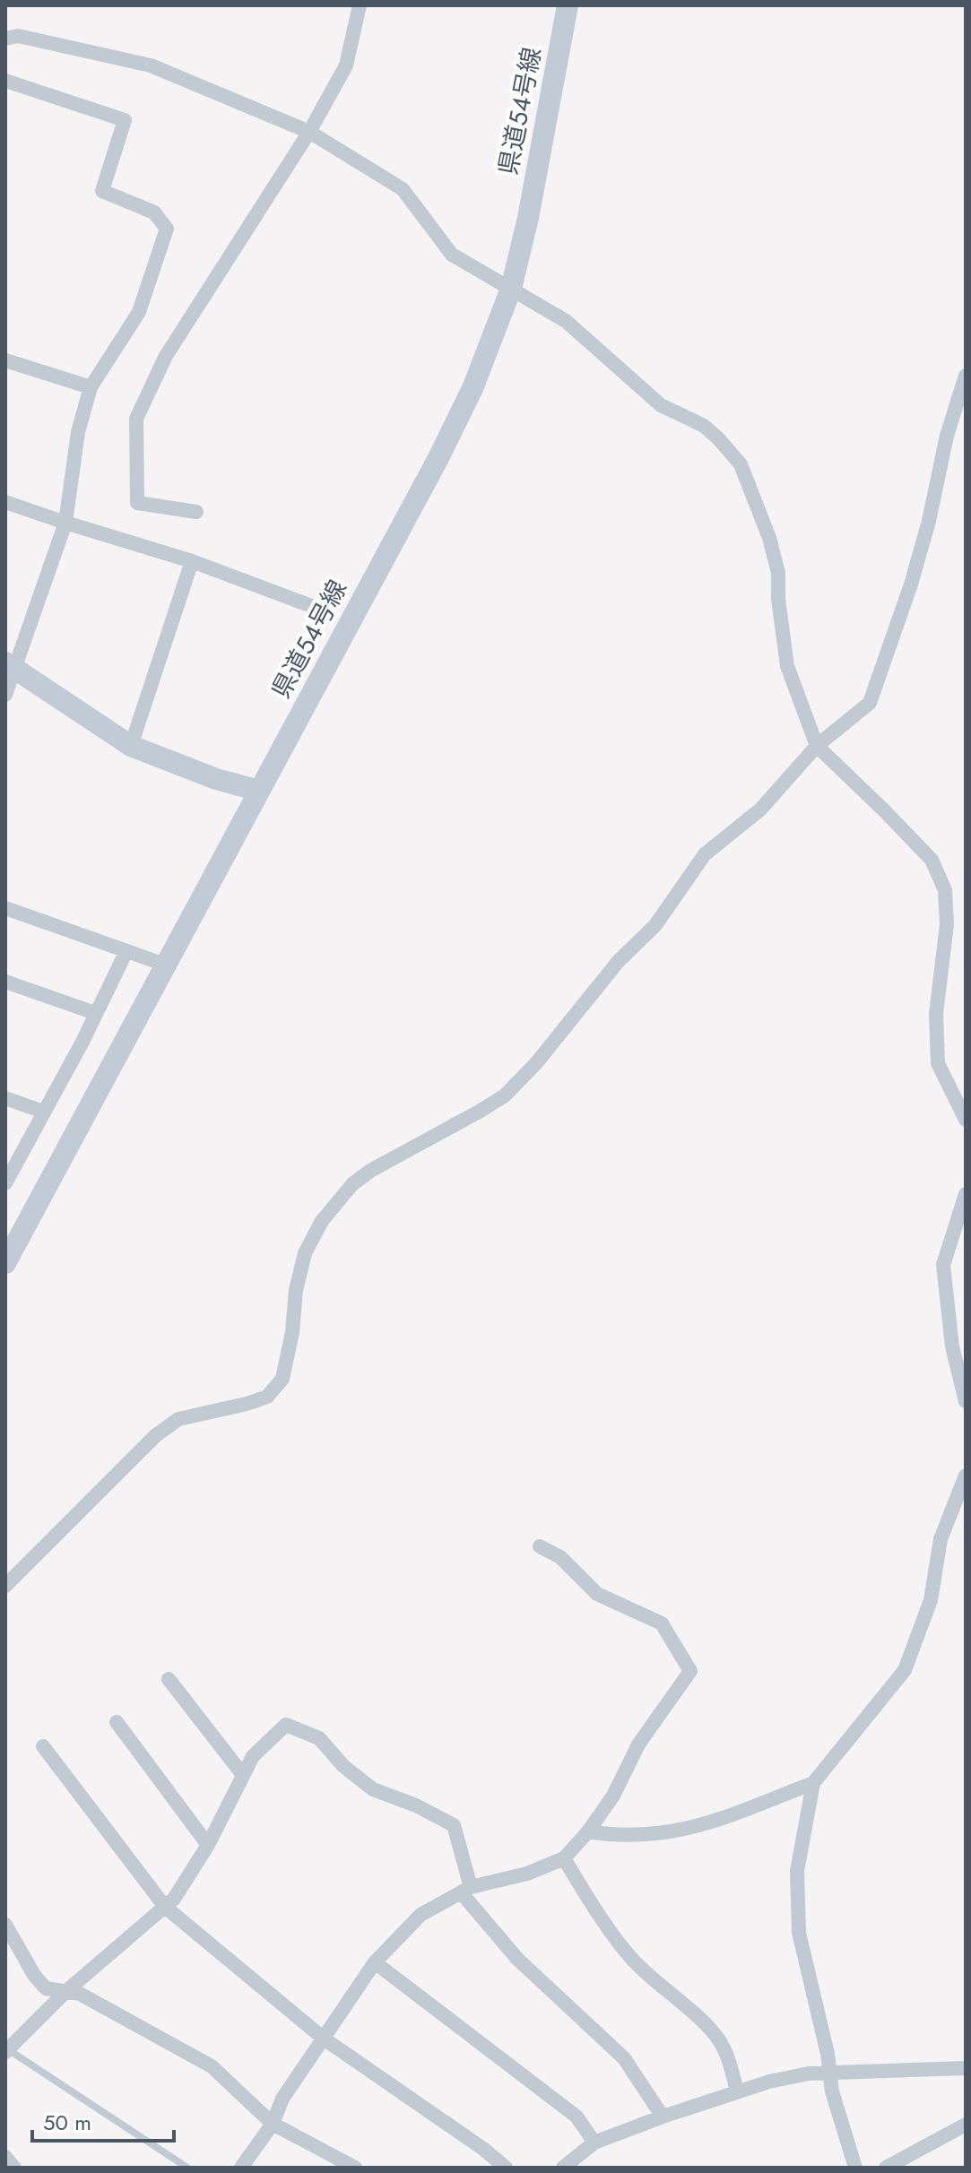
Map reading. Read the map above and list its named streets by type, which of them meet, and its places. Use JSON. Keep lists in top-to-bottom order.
{
  "streets": {
    "main road": ["県道54号線"]
  },
  "scale_bar": "50 m"
}
